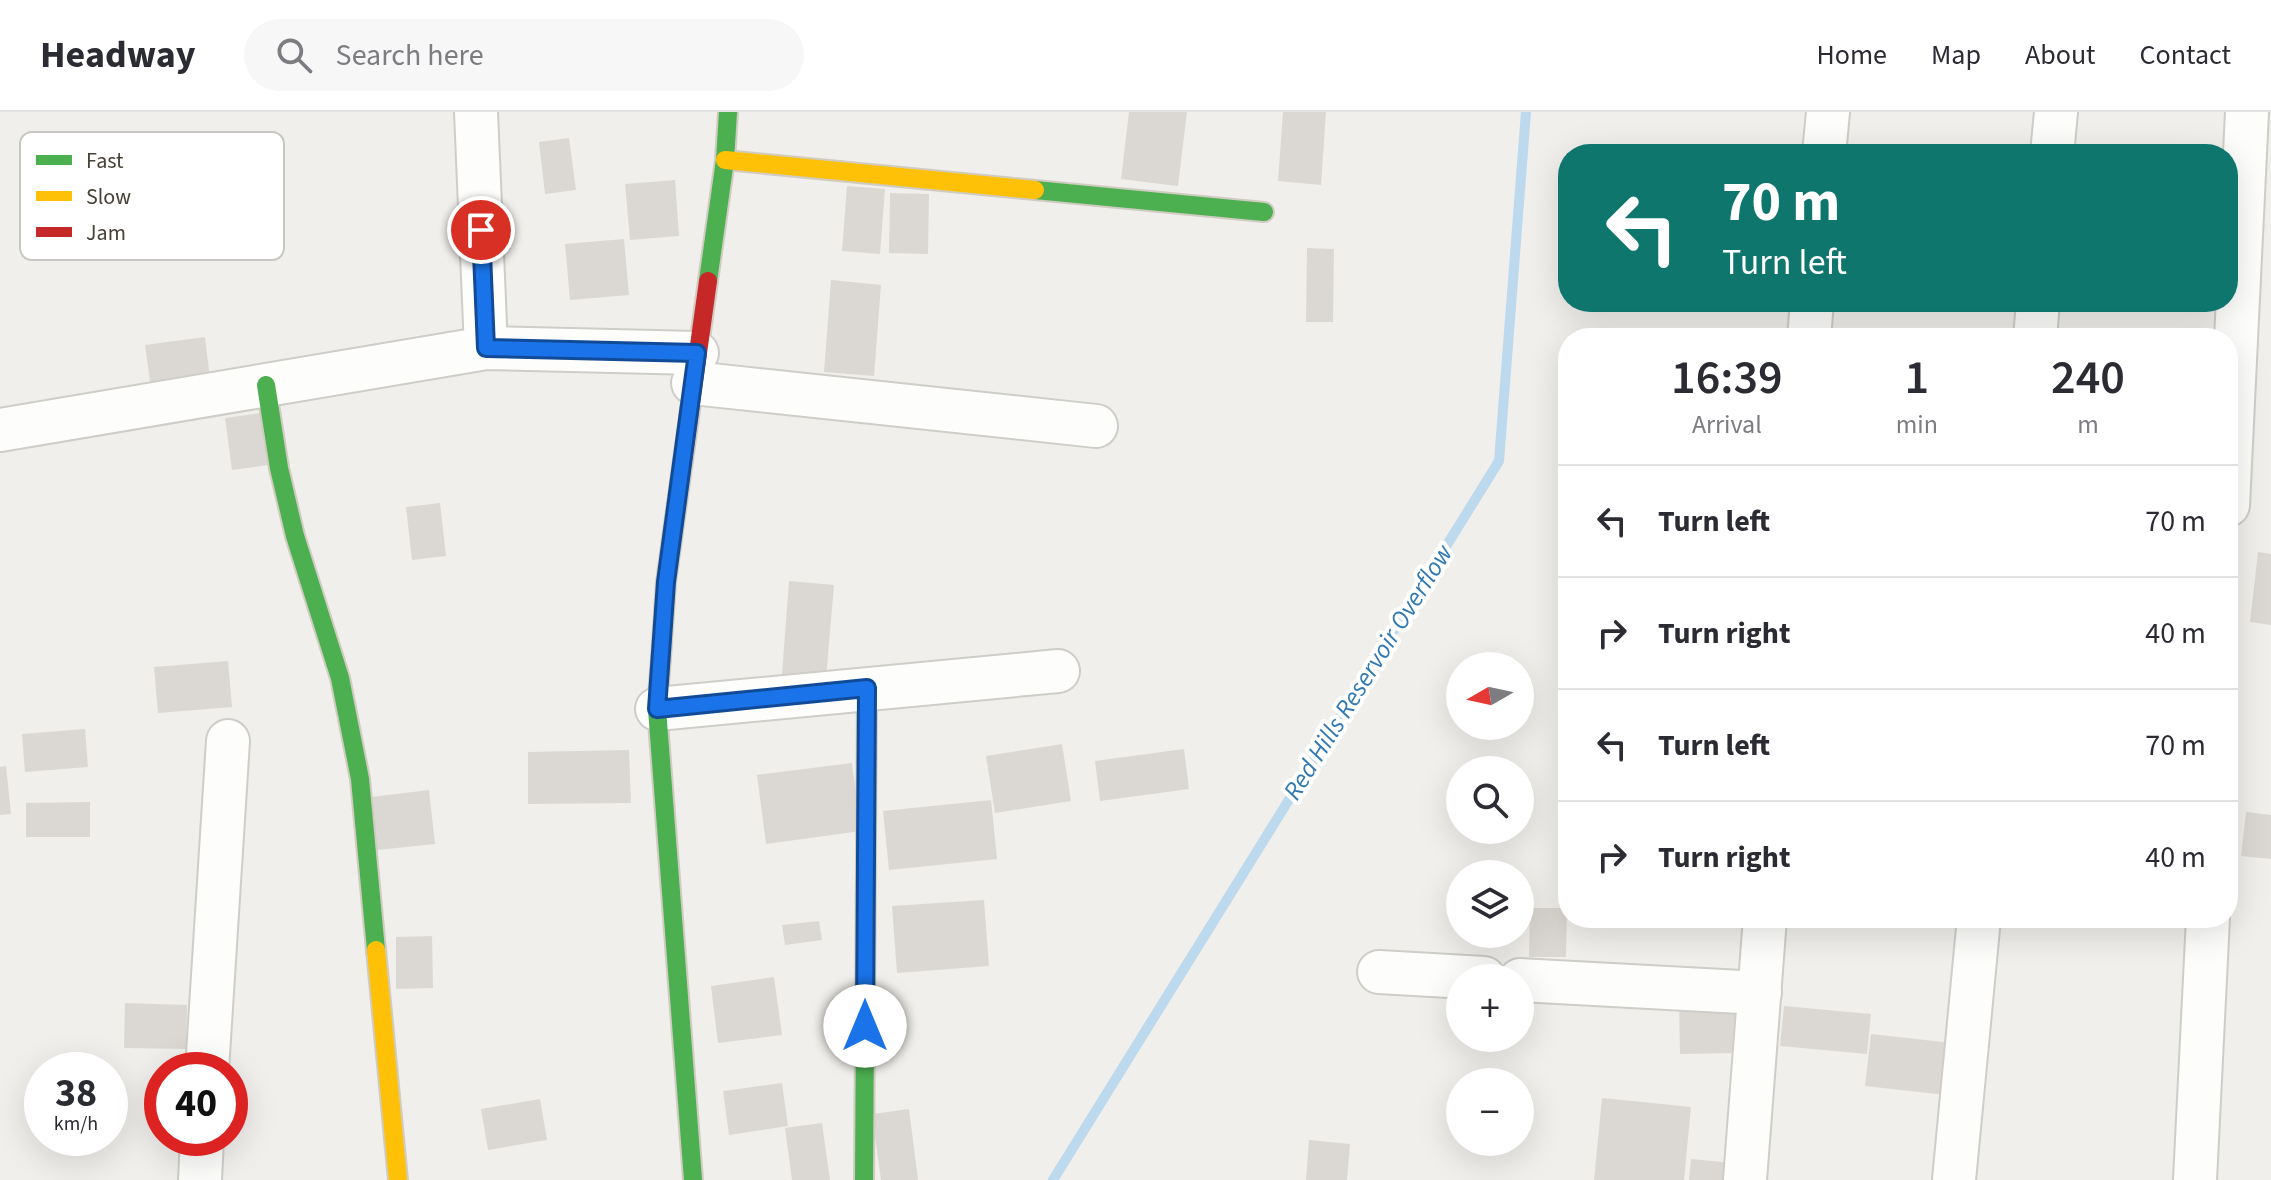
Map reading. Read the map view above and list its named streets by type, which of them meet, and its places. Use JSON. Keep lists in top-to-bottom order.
{
  "water": ["Red Hills Reservoir Overflow"],
  "legend": ["Fast", "Slow", "Jam"],
  "north": "left",
  "page": {
    "header": "Headway",
    "search": "Search here",
    "nav": [
      "Home",
      "Map",
      "About",
      "Contact"
    ],
    "turn": ["70 m", "Turn left"],
    "eta": [
      "16:39",
      "Arrival",
      "1",
      "min",
      "240",
      "m"
    ],
    "list": [
      {
        "name": "Turn left",
        "value": "70 m"
      },
      {
        "name": "Turn right",
        "value": "40 m"
      },
      {
        "name": "Turn left",
        "value": "70 m"
      },
      {
        "name": "Turn right",
        "value": "40 m"
      }
    ],
    "map_buttons": ["+", "−"],
    "speed": "38 km/h",
    "limit": "40"
  }
}
